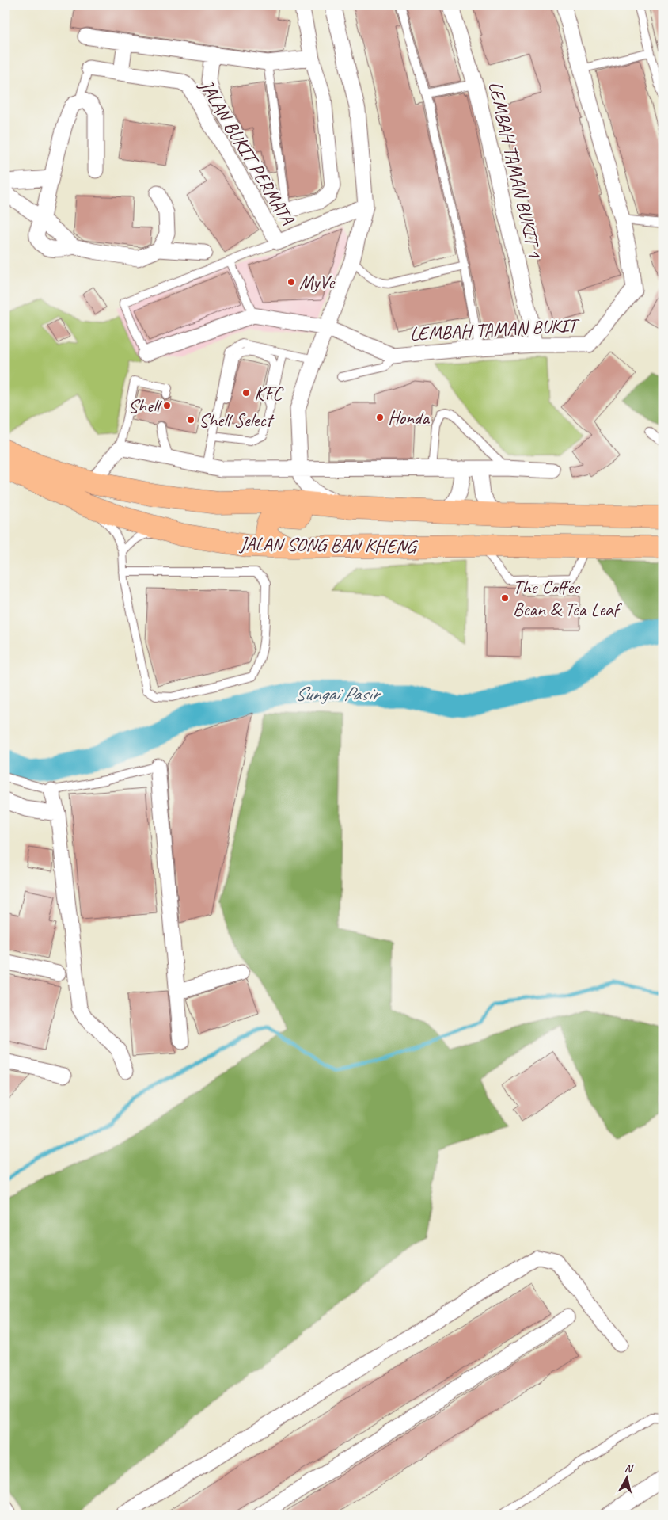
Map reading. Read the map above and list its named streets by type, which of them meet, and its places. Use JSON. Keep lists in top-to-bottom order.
{
  "streets": {
    "main road": ["JALAN SONG BAN KHENG"],
    "street": ["JALAN BUKIT PERMATA", "LEMBAH TAMAN BUKIT 1", "LEMBAH TAMAN BUKIT"]
  },
  "crossings": [
    ["LEMBAH TAMAN BUKIT 1", "LEMBAH TAMAN BUKIT"]
  ],
  "water": ["Sungai Pasir"],
  "places": [
    "MyVe",
    "KFC",
    "Shell",
    "Honda",
    "Shell Select",
    "The Coffee Bean & Tea Leaf"
  ],
  "north": "top"
}
